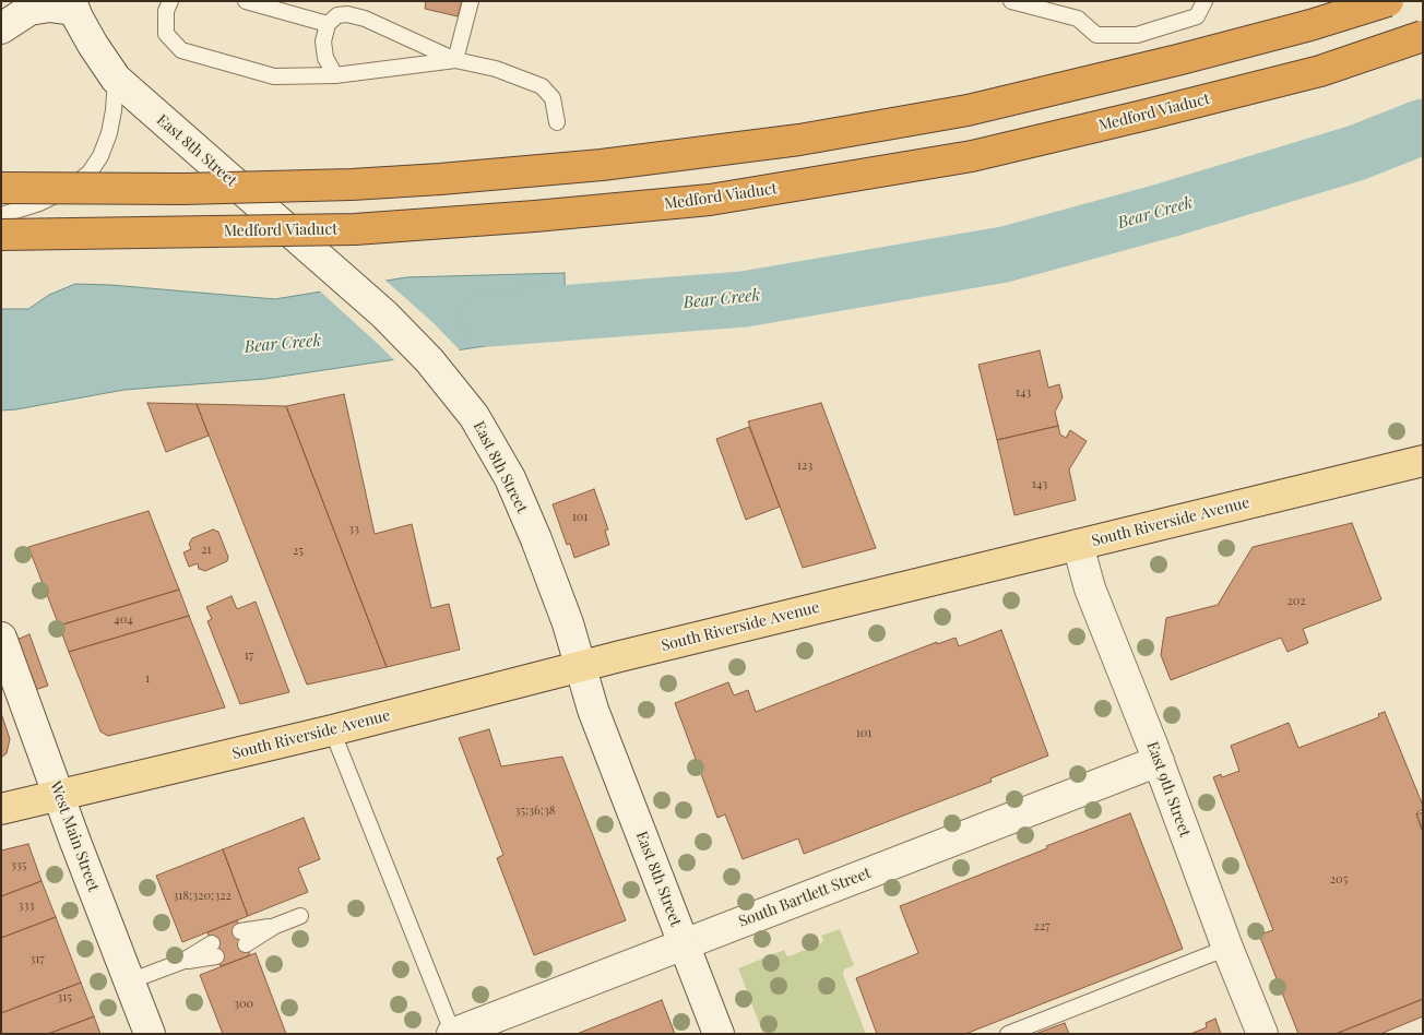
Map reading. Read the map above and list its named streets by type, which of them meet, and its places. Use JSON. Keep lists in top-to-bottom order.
{
  "streets": {
    "highway": ["Medford Viaduct"],
    "main road": [
      "East 8th Street",
      "South Riverside Avenue",
      "East 9th Street",
      "West Main Street",
      "South Bartlett Street"
    ]
  },
  "crossings": [
    ["East 8th Street", "South Riverside Avenue"],
    ["East 8th Street", "South Bartlett Street"],
    ["South Riverside Avenue", "East 9th Street"],
    ["South Riverside Avenue", "West Main Street"],
    ["East 9th Street", "South Bartlett Street"]
  ],
  "water": ["Bear Creek"],
  "house_numbers": [
    "143",
    "123",
    "143",
    "101",
    "33",
    "21",
    "25",
    "202",
    "404",
    "17",
    "1",
    "101",
    "35;36;38",
    "335",
    "205",
    "318;320;322",
    "333",
    "227",
    "317",
    "315",
    "300"
  ]
}
